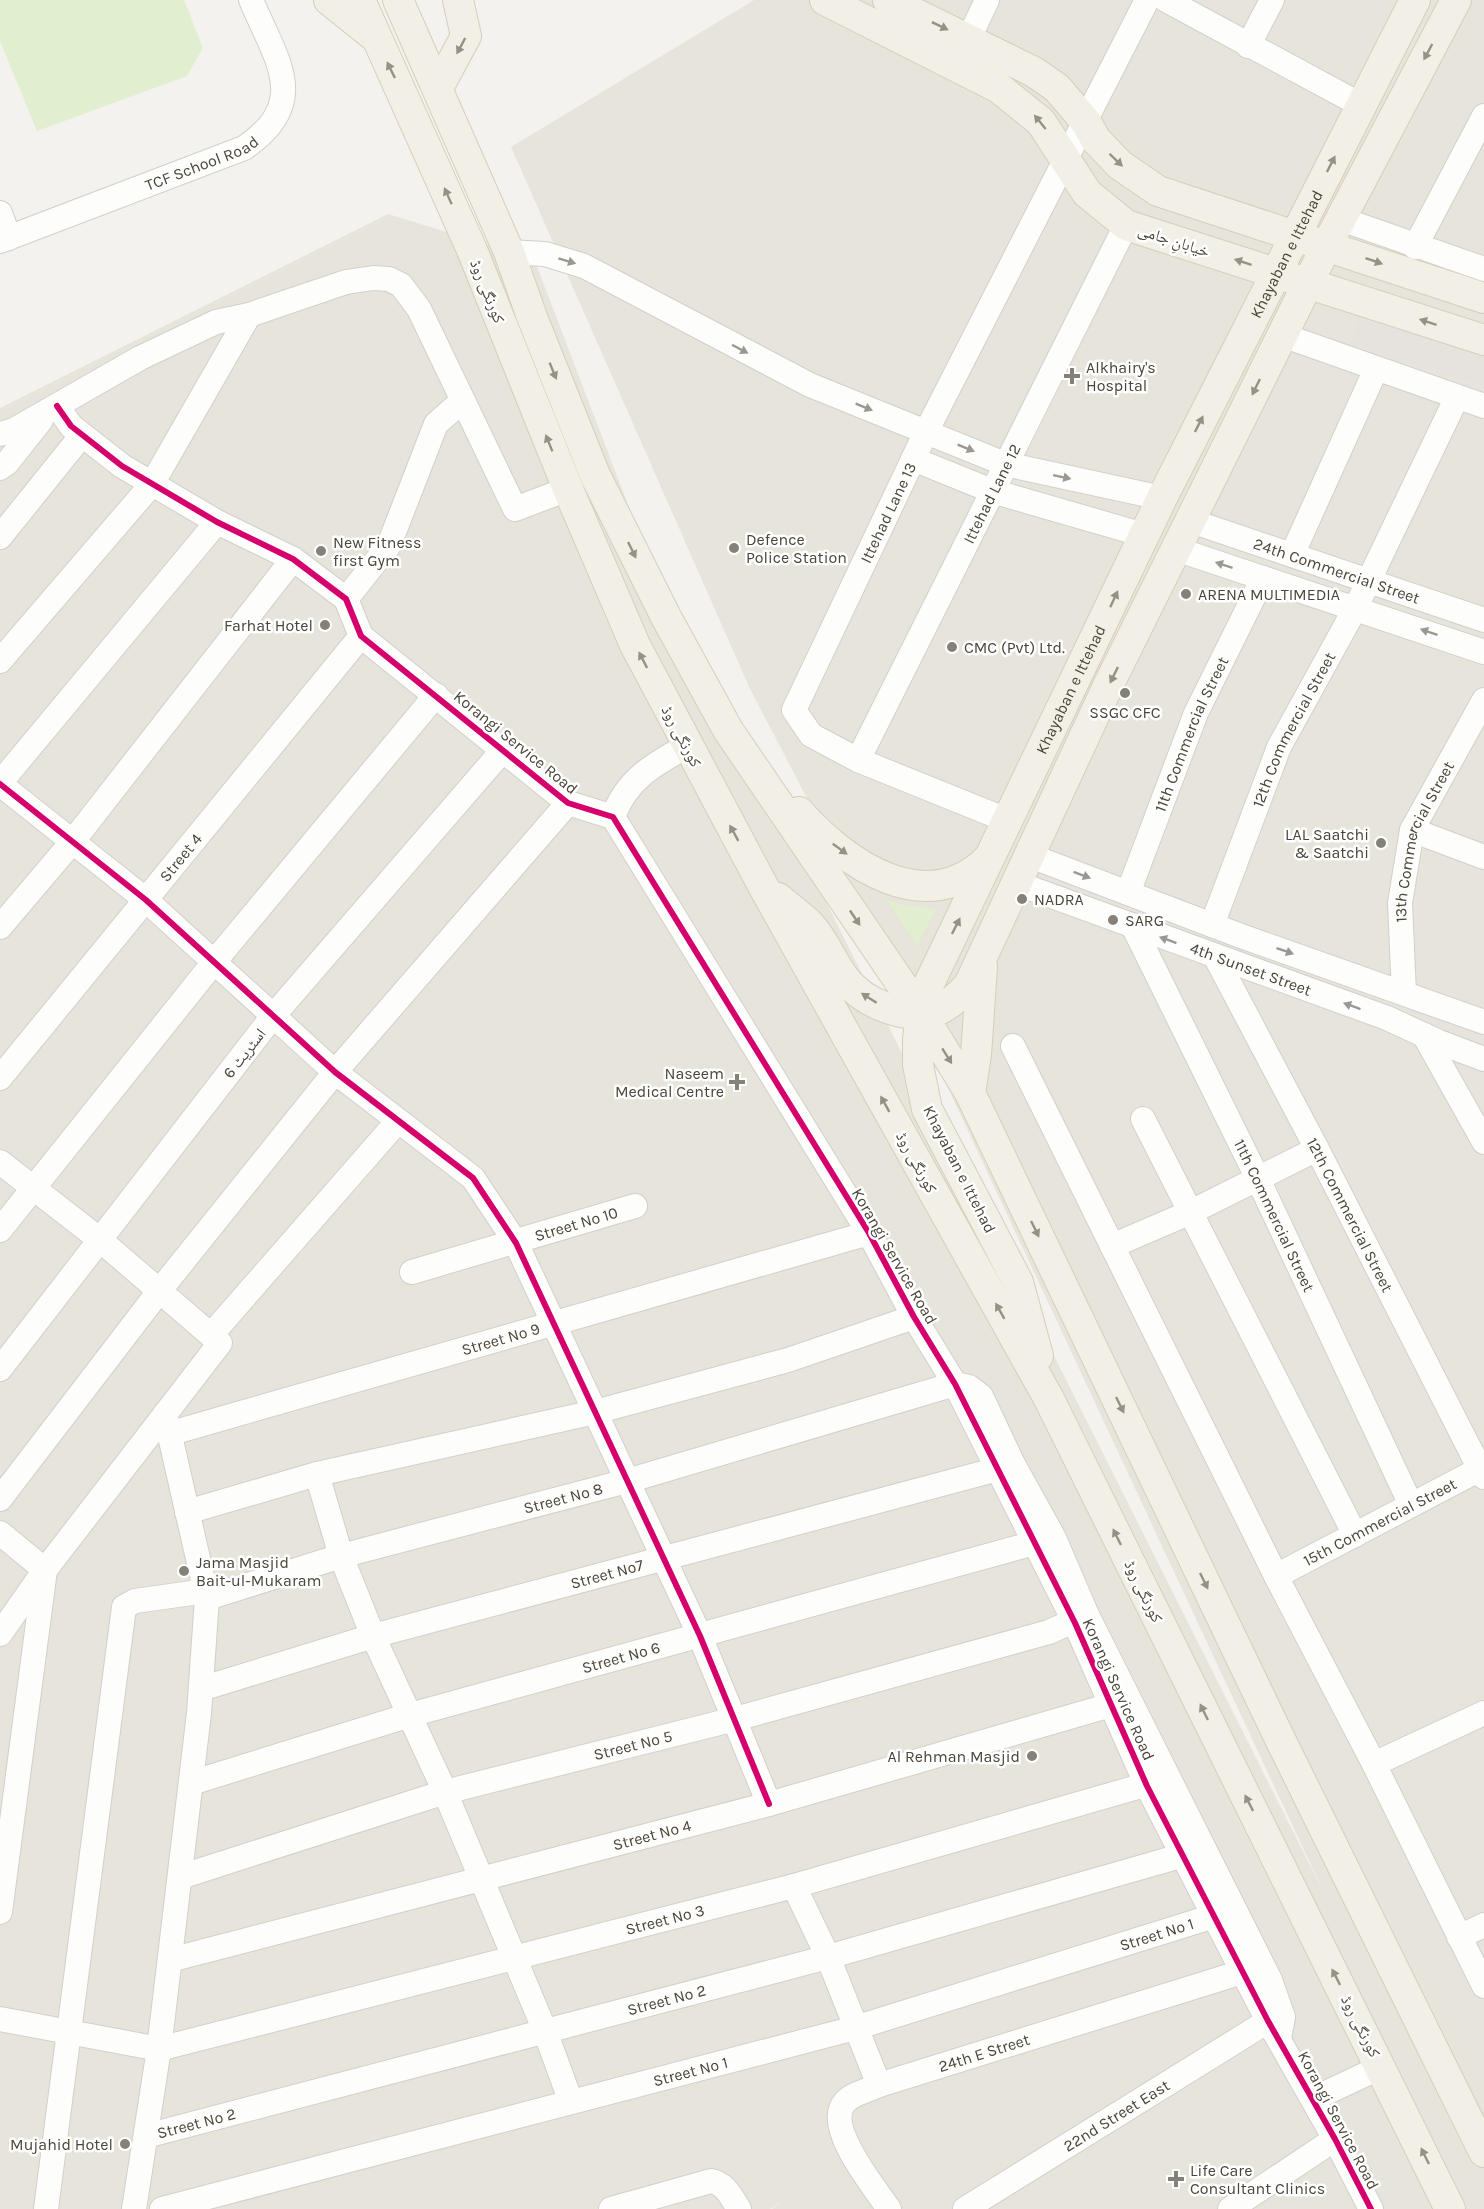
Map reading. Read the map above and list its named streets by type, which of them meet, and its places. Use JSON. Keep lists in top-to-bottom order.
{
  "streets": {
    "main road": ["خیابانِ جامی", "Khayaban e Ittehad", "کورنگی روڈ"],
    "street": [
      "TCF School Road",
      "Ittehad Lane 12",
      "Ittehad Lane 13",
      "24th Commercial Street",
      "12th Commercial Street",
      "11th Commercial Street",
      "Korangi Service Road",
      "13th Commercial Street",
      "Street 4",
      "4th Sunset Street",
      "اسٹریٹ 6",
      "Street No 10",
      "Street No 9",
      "Street No 8",
      "15th Commercial Street",
      "Street No7",
      "Street No 6",
      "Street No 5",
      "Street No 4",
      "Street No 3",
      "Street No 1",
      "Street No 2",
      "24th E Street",
      "22nd Street East"
    ]
  },
  "crossings": [
    ["خیابانِ جامی", "Khayaban e Ittehad"],
    ["خیابانِ جامی", "Ittehad Lane 12"],
    ["خیابانِ جامی", "Ittehad Lane 13"],
    ["Khayaban e Ittehad", "کورنگی روڈ"],
    ["Khayaban e Ittehad", "Ittehad Lane 13"],
    ["Khayaban e Ittehad", "24th Commercial Street"],
    ["Khayaban e Ittehad", "4th Sunset Street"],
    ["Ittehad Lane 12", "Ittehad Lane 13"],
    ["24th Commercial Street", "12th Commercial Street"],
    ["24th Commercial Street", "11th Commercial Street"],
    ["12th Commercial Street", "4th Sunset Street"],
    ["12th Commercial Street", "15th Commercial Street"],
    ["11th Commercial Street", "4th Sunset Street"],
    ["11th Commercial Street", "15th Commercial Street"],
    ["Korangi Service Road", "Street 4"],
    ["Korangi Service Road", "اسٹریٹ 6"],
    ["Korangi Service Road", "Street No 9"],
    ["Korangi Service Road", "Street No 8"],
    ["Korangi Service Road", "Street No7"],
    ["Korangi Service Road", "Street No 6"],
    ["Korangi Service Road", "Street No 5"],
    ["Korangi Service Road", "Street No 4"],
    ["Korangi Service Road", "Street No 3"],
    ["Korangi Service Road", "Street No 1"],
    ["Korangi Service Road", "Street No 2"],
    ["Korangi Service Road", "24th E Street"],
    ["Korangi Service Road", "22nd Street East"],
    ["13th Commercial Street", "4th Sunset Street"]
  ],
  "places": {
    "health": ["Alkhairy's Hospital", "Naseem Medical Centre", "Life Care Consultant Clinics"],
    "other": [
      "Defence Police Station",
      "New Fitness first Gym",
      "ARENA MULTIMEDIA",
      "Farhat Hotel",
      "CMC (Pvt) Ltd.",
      "SSGC CFC",
      "LAL Saatchi & Saatchi",
      "NADRA",
      "SARG",
      "Jama Masjid Bait-ul-Mukaram",
      "Al Rehman Masjid",
      "Mujahid Hotel"
    ]
  }
}
